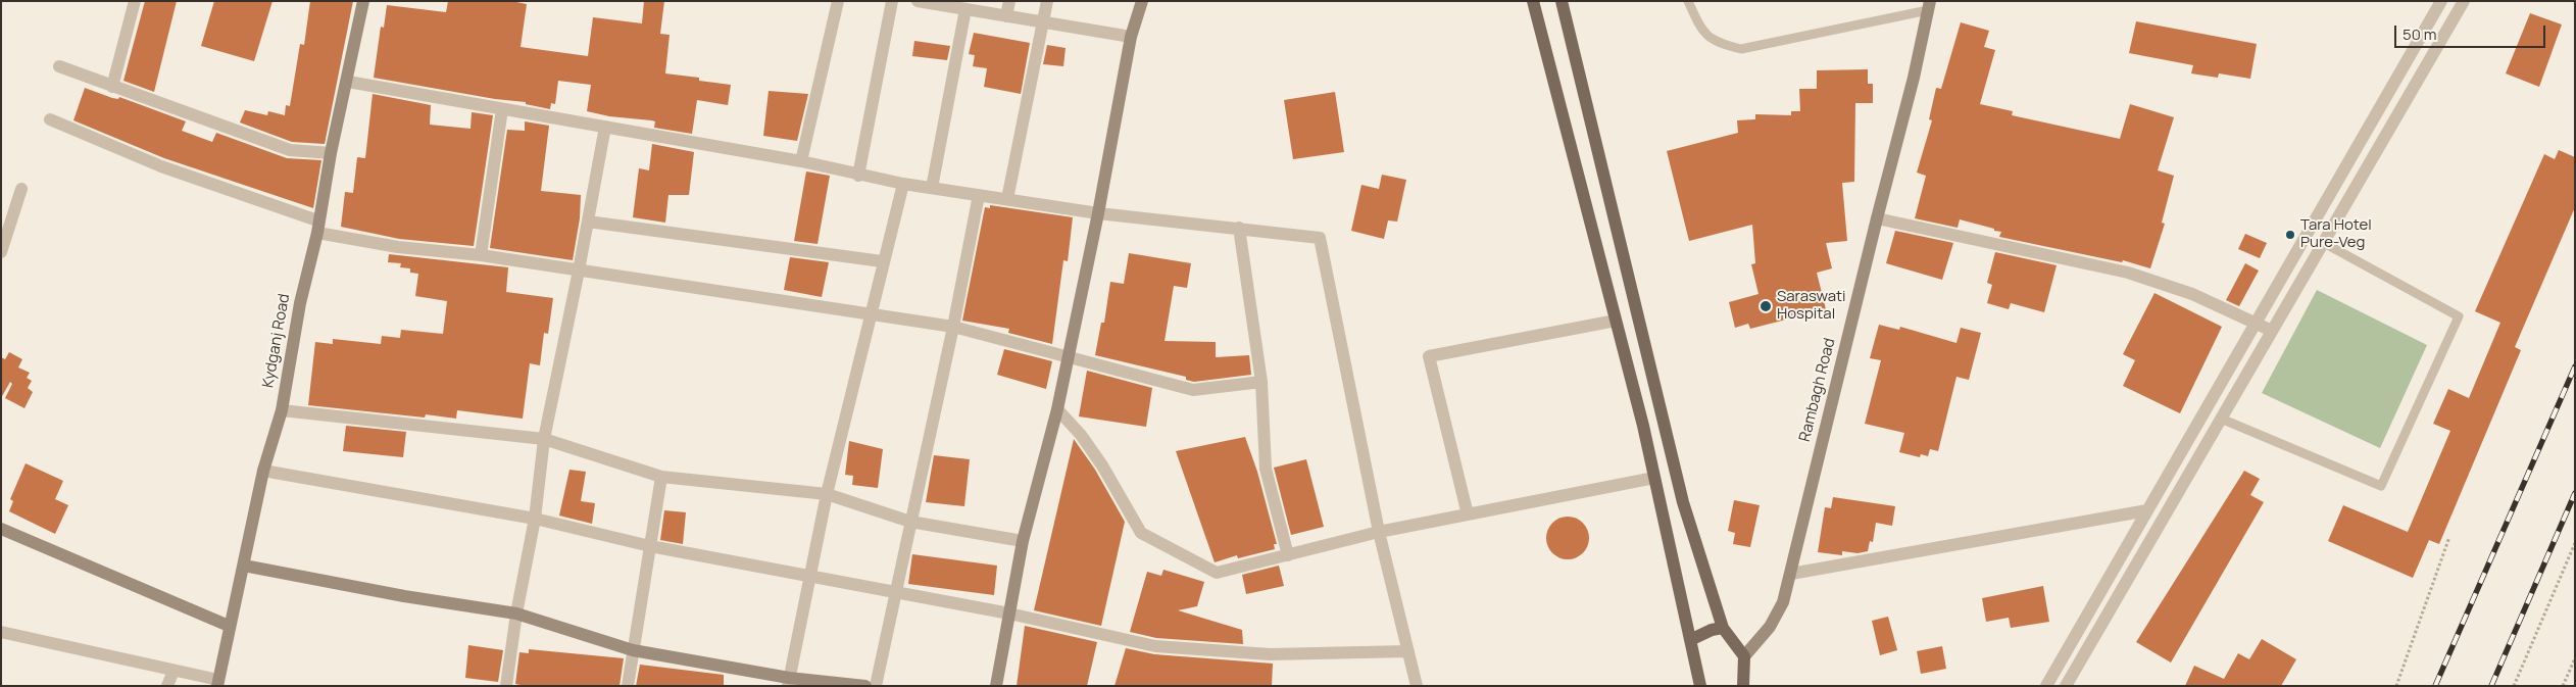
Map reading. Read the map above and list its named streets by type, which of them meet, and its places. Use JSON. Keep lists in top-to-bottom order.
{
  "streets": {
    "street": ["Kydganj Road", "Rambagh Road"]
  },
  "places": ["Tara Hotel Pure-Veg", "Saraswati Hospital"],
  "scale_bar": "50 m"
}
